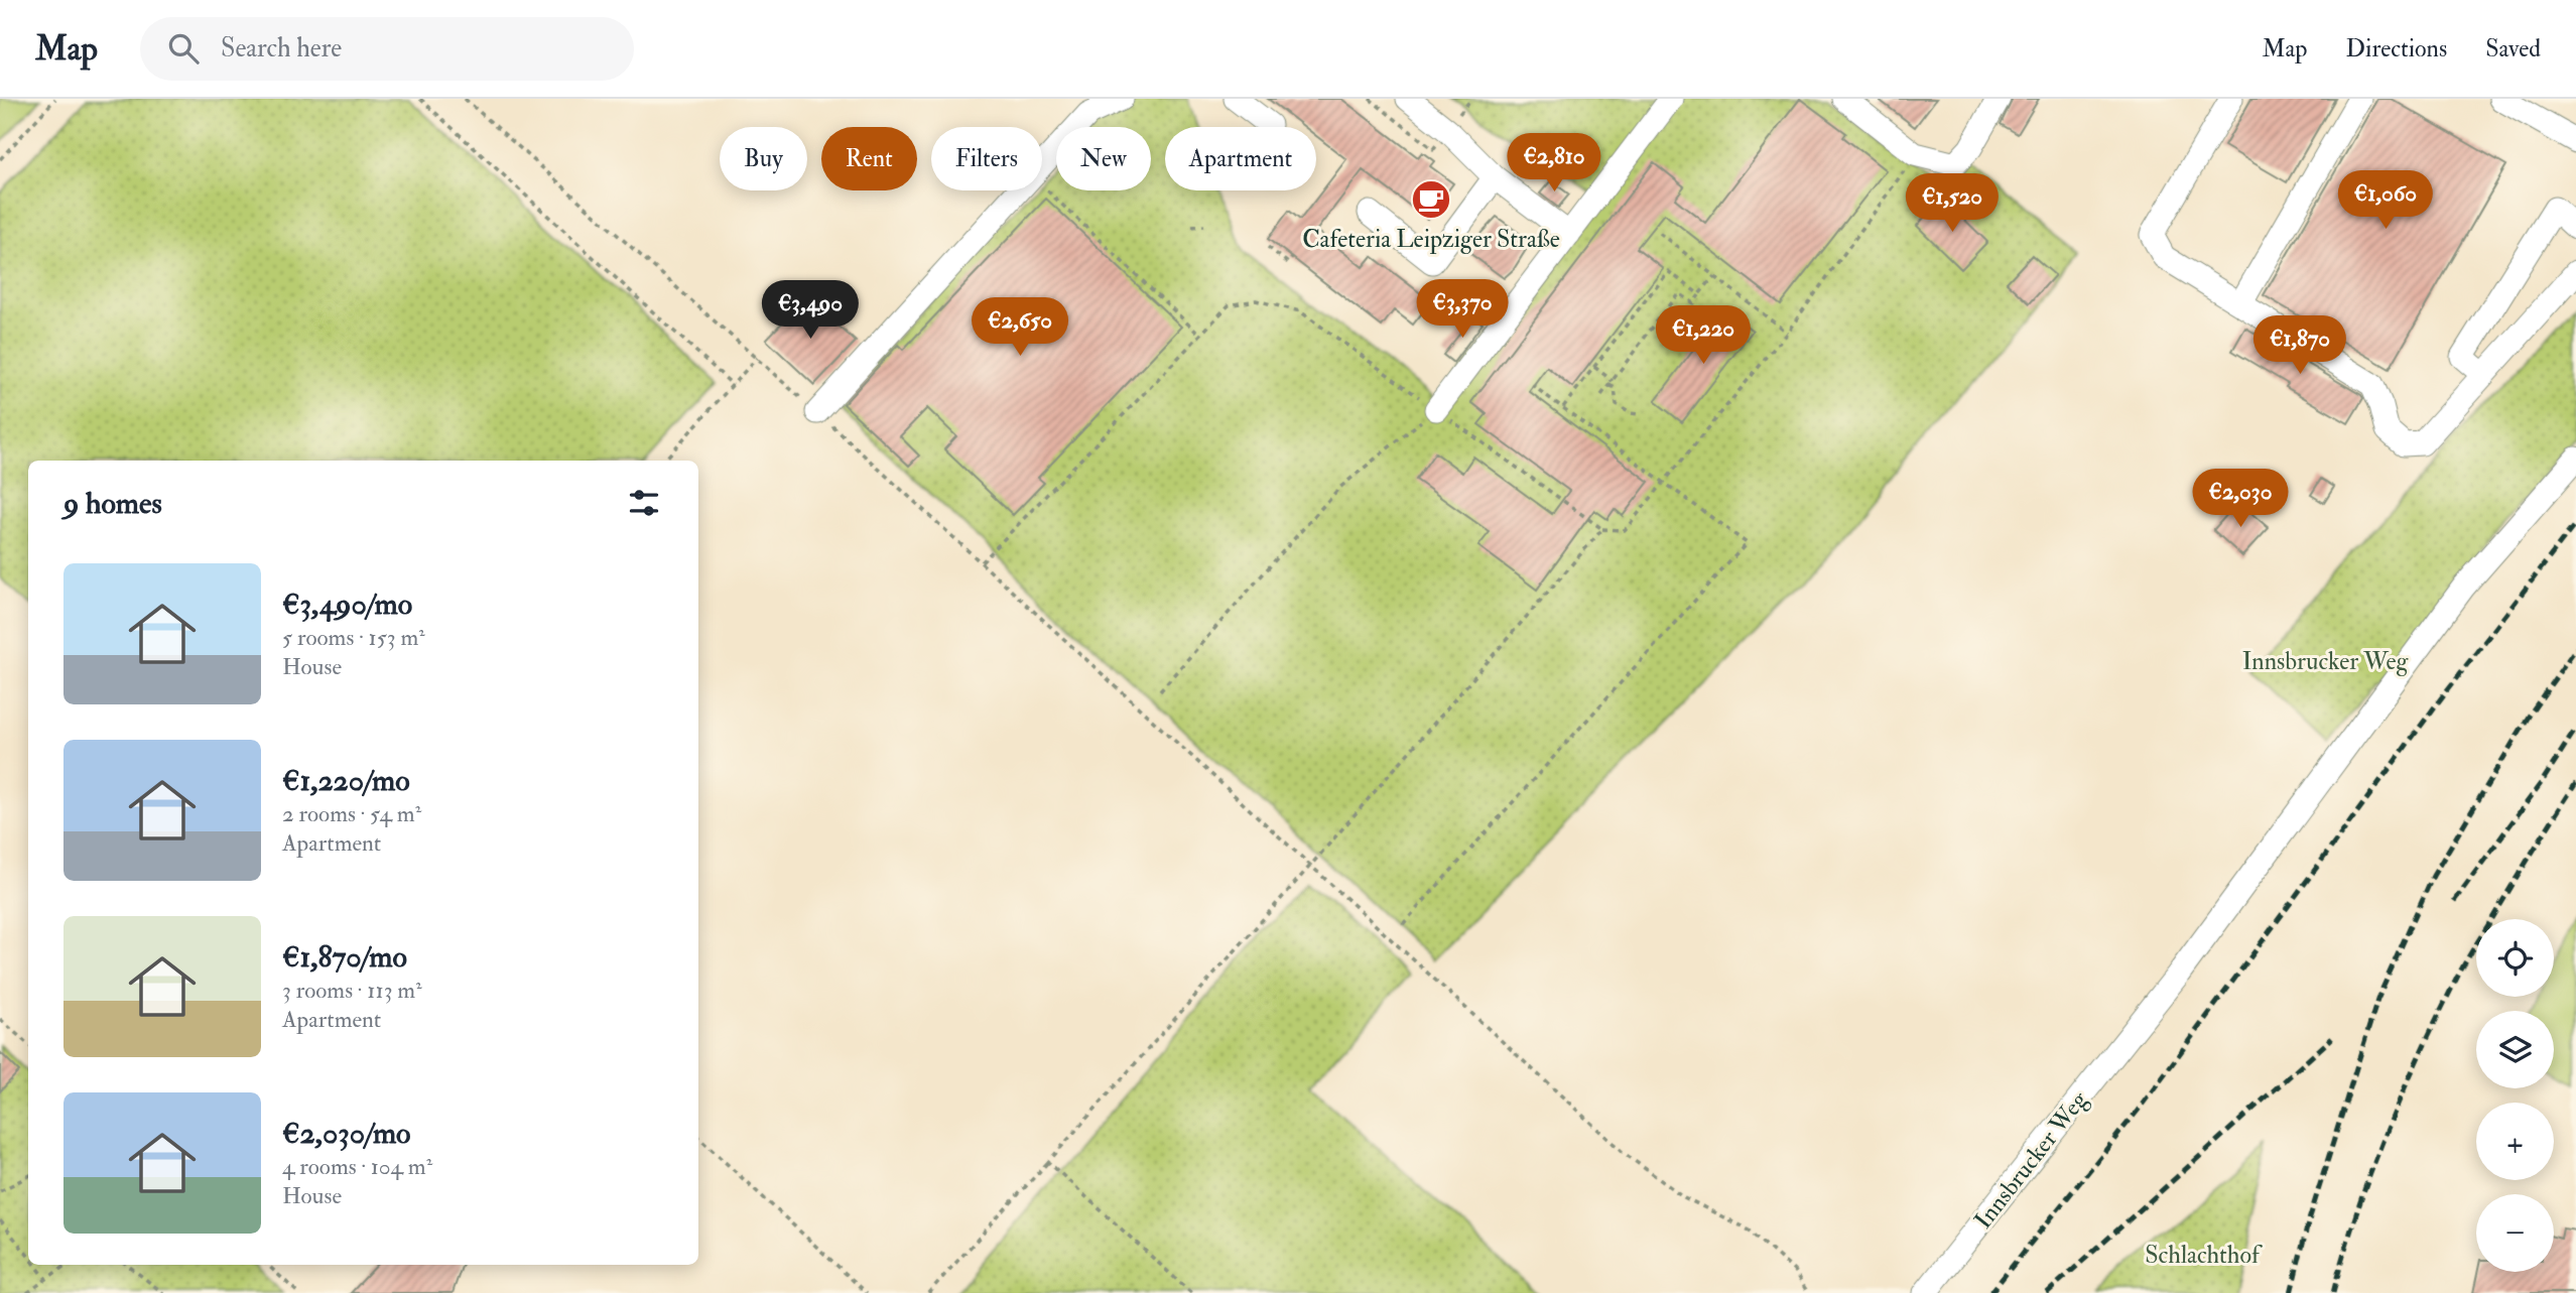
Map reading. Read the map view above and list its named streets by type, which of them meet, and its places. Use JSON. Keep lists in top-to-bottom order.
{
  "streets": {
    "street": ["Innsbrucker Weg"]
  },
  "parks": ["Innsbrucker Weg", "Schlachthof"],
  "places": {
    "cafe": ["Cafeteria Leipziger Straße"]
  },
  "page": {
    "header": "Map",
    "search": "Search here",
    "nav": ["Map", "Directions", "Saved"],
    "chip": [
      "Buy",
      "Rent",
      "Filters",
      "New",
      "Apartment"
    ],
    "price": [
      "€2,810",
      "€1,060",
      "€1,520",
      "€3,370",
      "€3,490",
      "€2,650",
      "€1,220",
      "€1,870",
      "€2,030"
    ],
    "heading": "9 homes",
    "list": [
      {
        "name": "€3,490/mo",
        "note": "5 rooms · 153 m² · House"
      },
      {
        "name": "€1,220/mo",
        "note": "2 rooms · 54 m² · Apartment"
      },
      {
        "name": "€1,870/mo",
        "note": "3 rooms · 113 m² · Apartment"
      },
      {
        "name": "€2,030/mo",
        "note": "4 rooms · 104 m² · House"
      }
    ],
    "map_buttons": ["+", "−"]
  }
}
